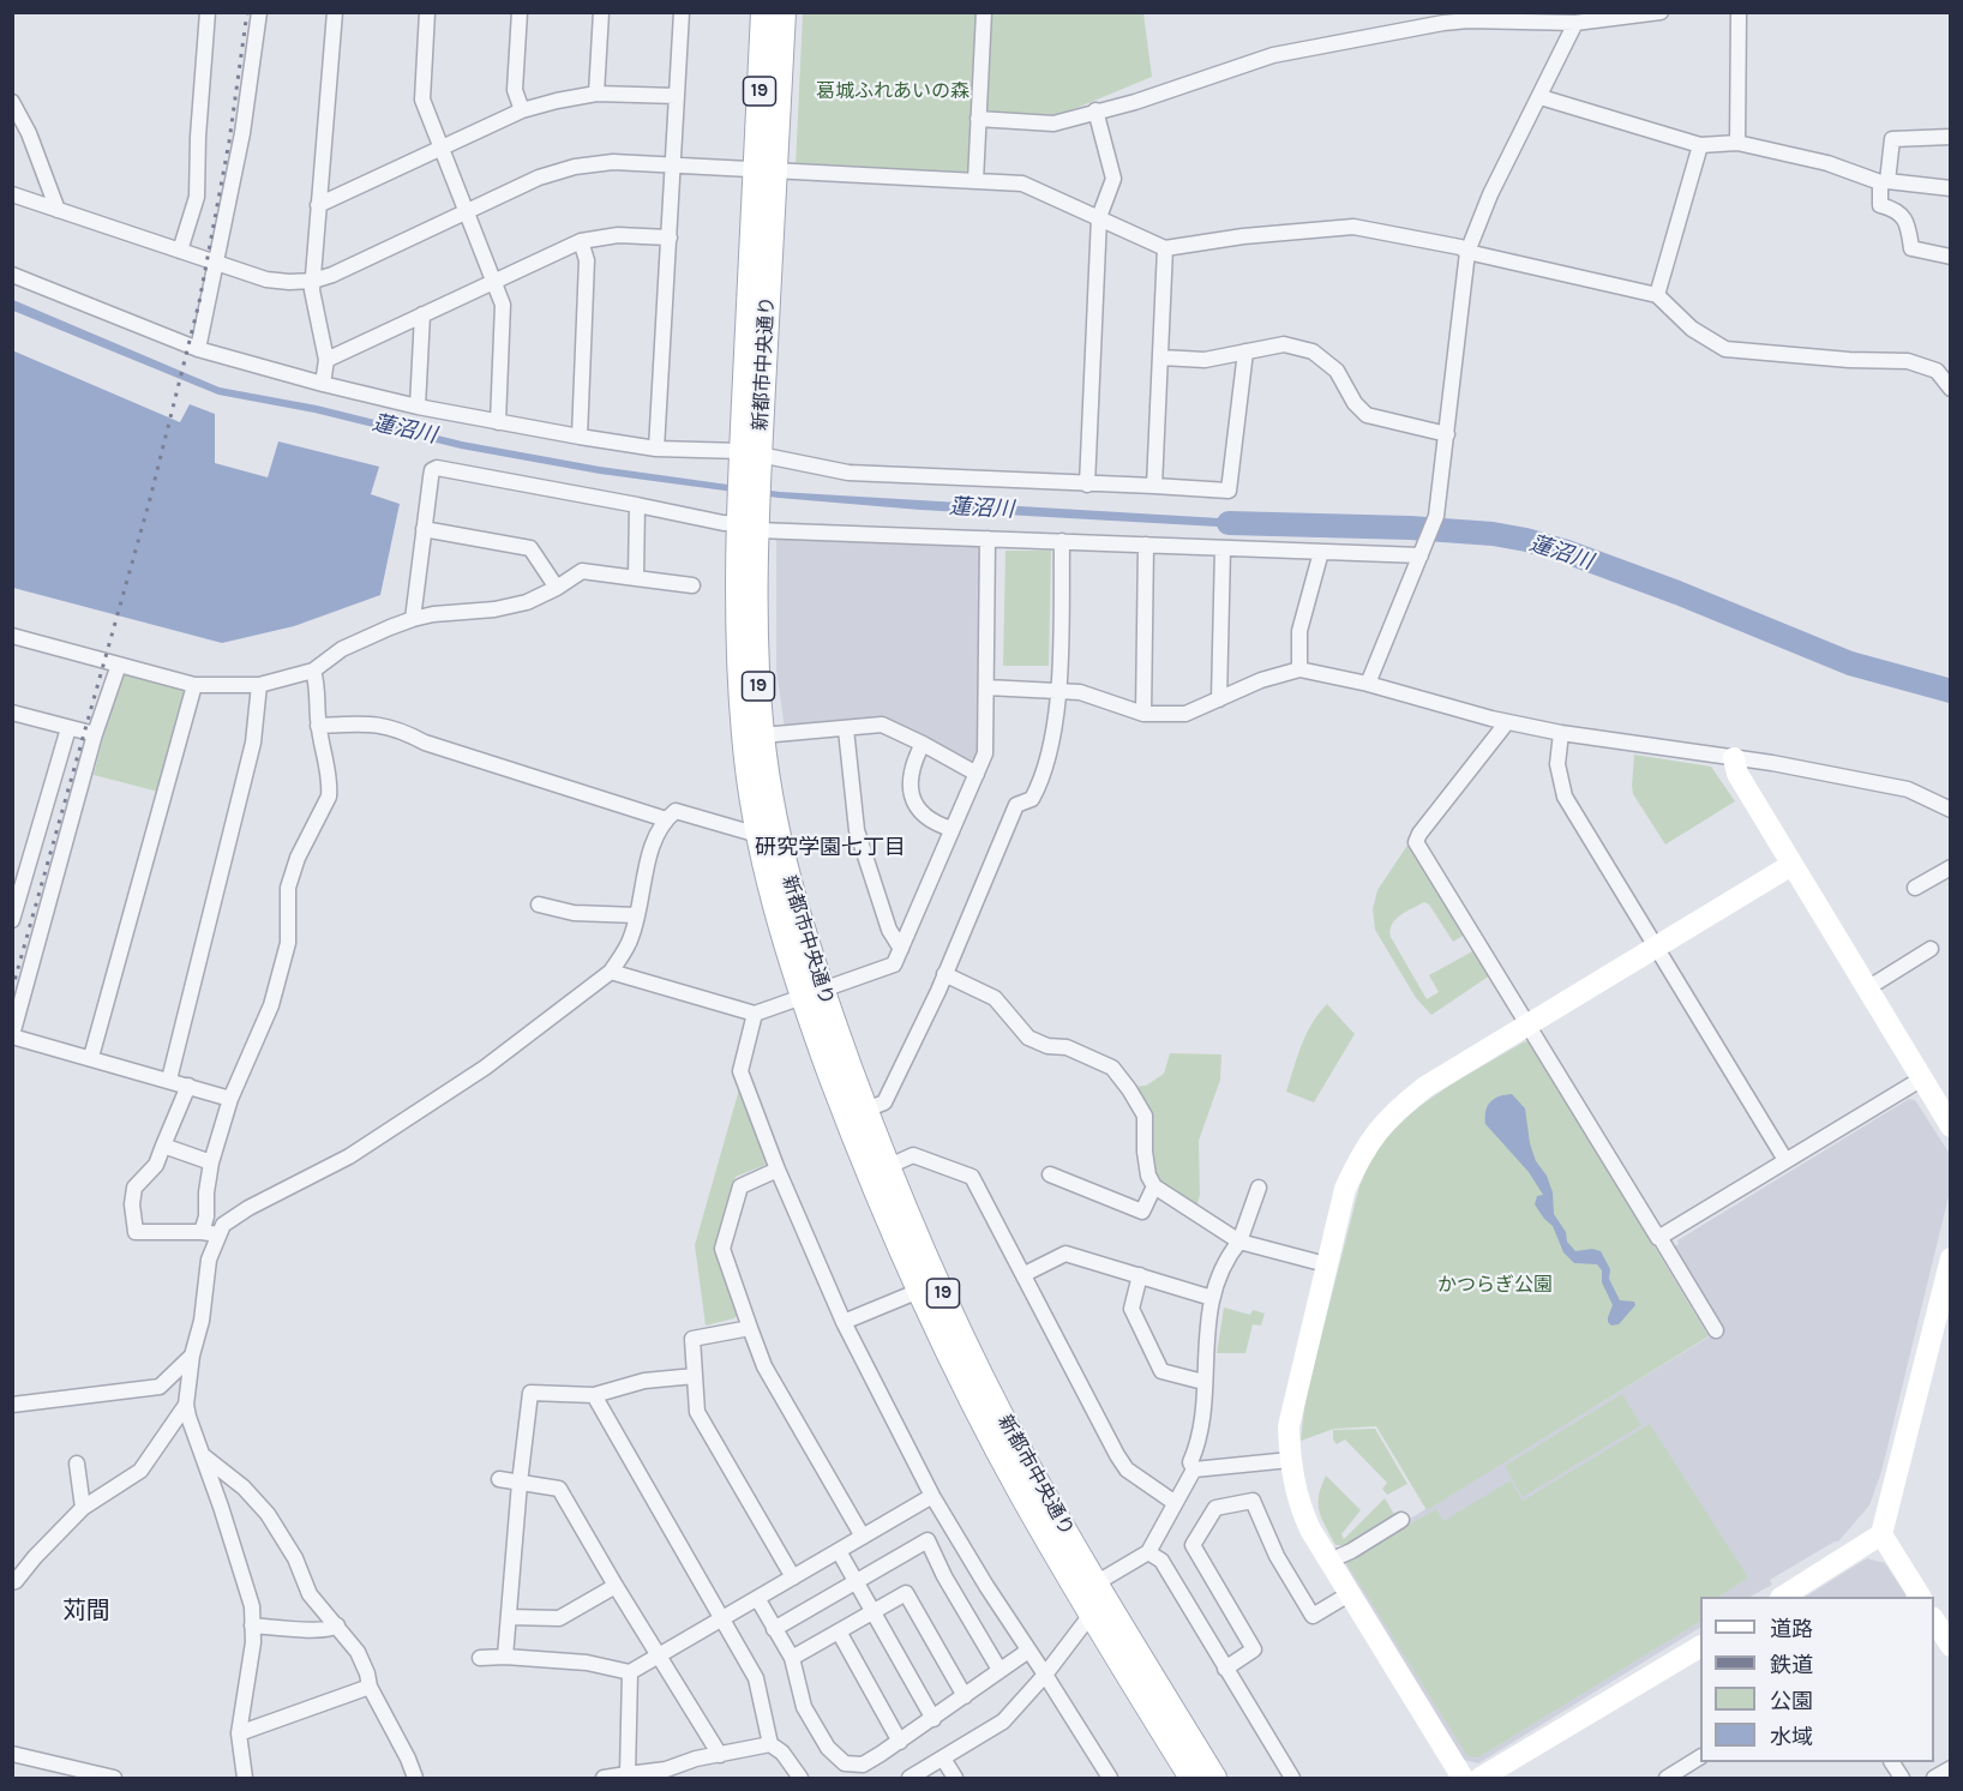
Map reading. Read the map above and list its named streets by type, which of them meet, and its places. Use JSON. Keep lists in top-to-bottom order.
{
  "streets": {
    "main road": ["19", "新都市中央通り"]
  },
  "districts": ["研究学園七丁目", "苅間"],
  "water": ["蓮沼川"],
  "parks": ["葛城ふれあいの森", "かつらぎ公園"],
  "legend": [
    "道路",
    "鉄道",
    "公園",
    "水域"
  ]
}
